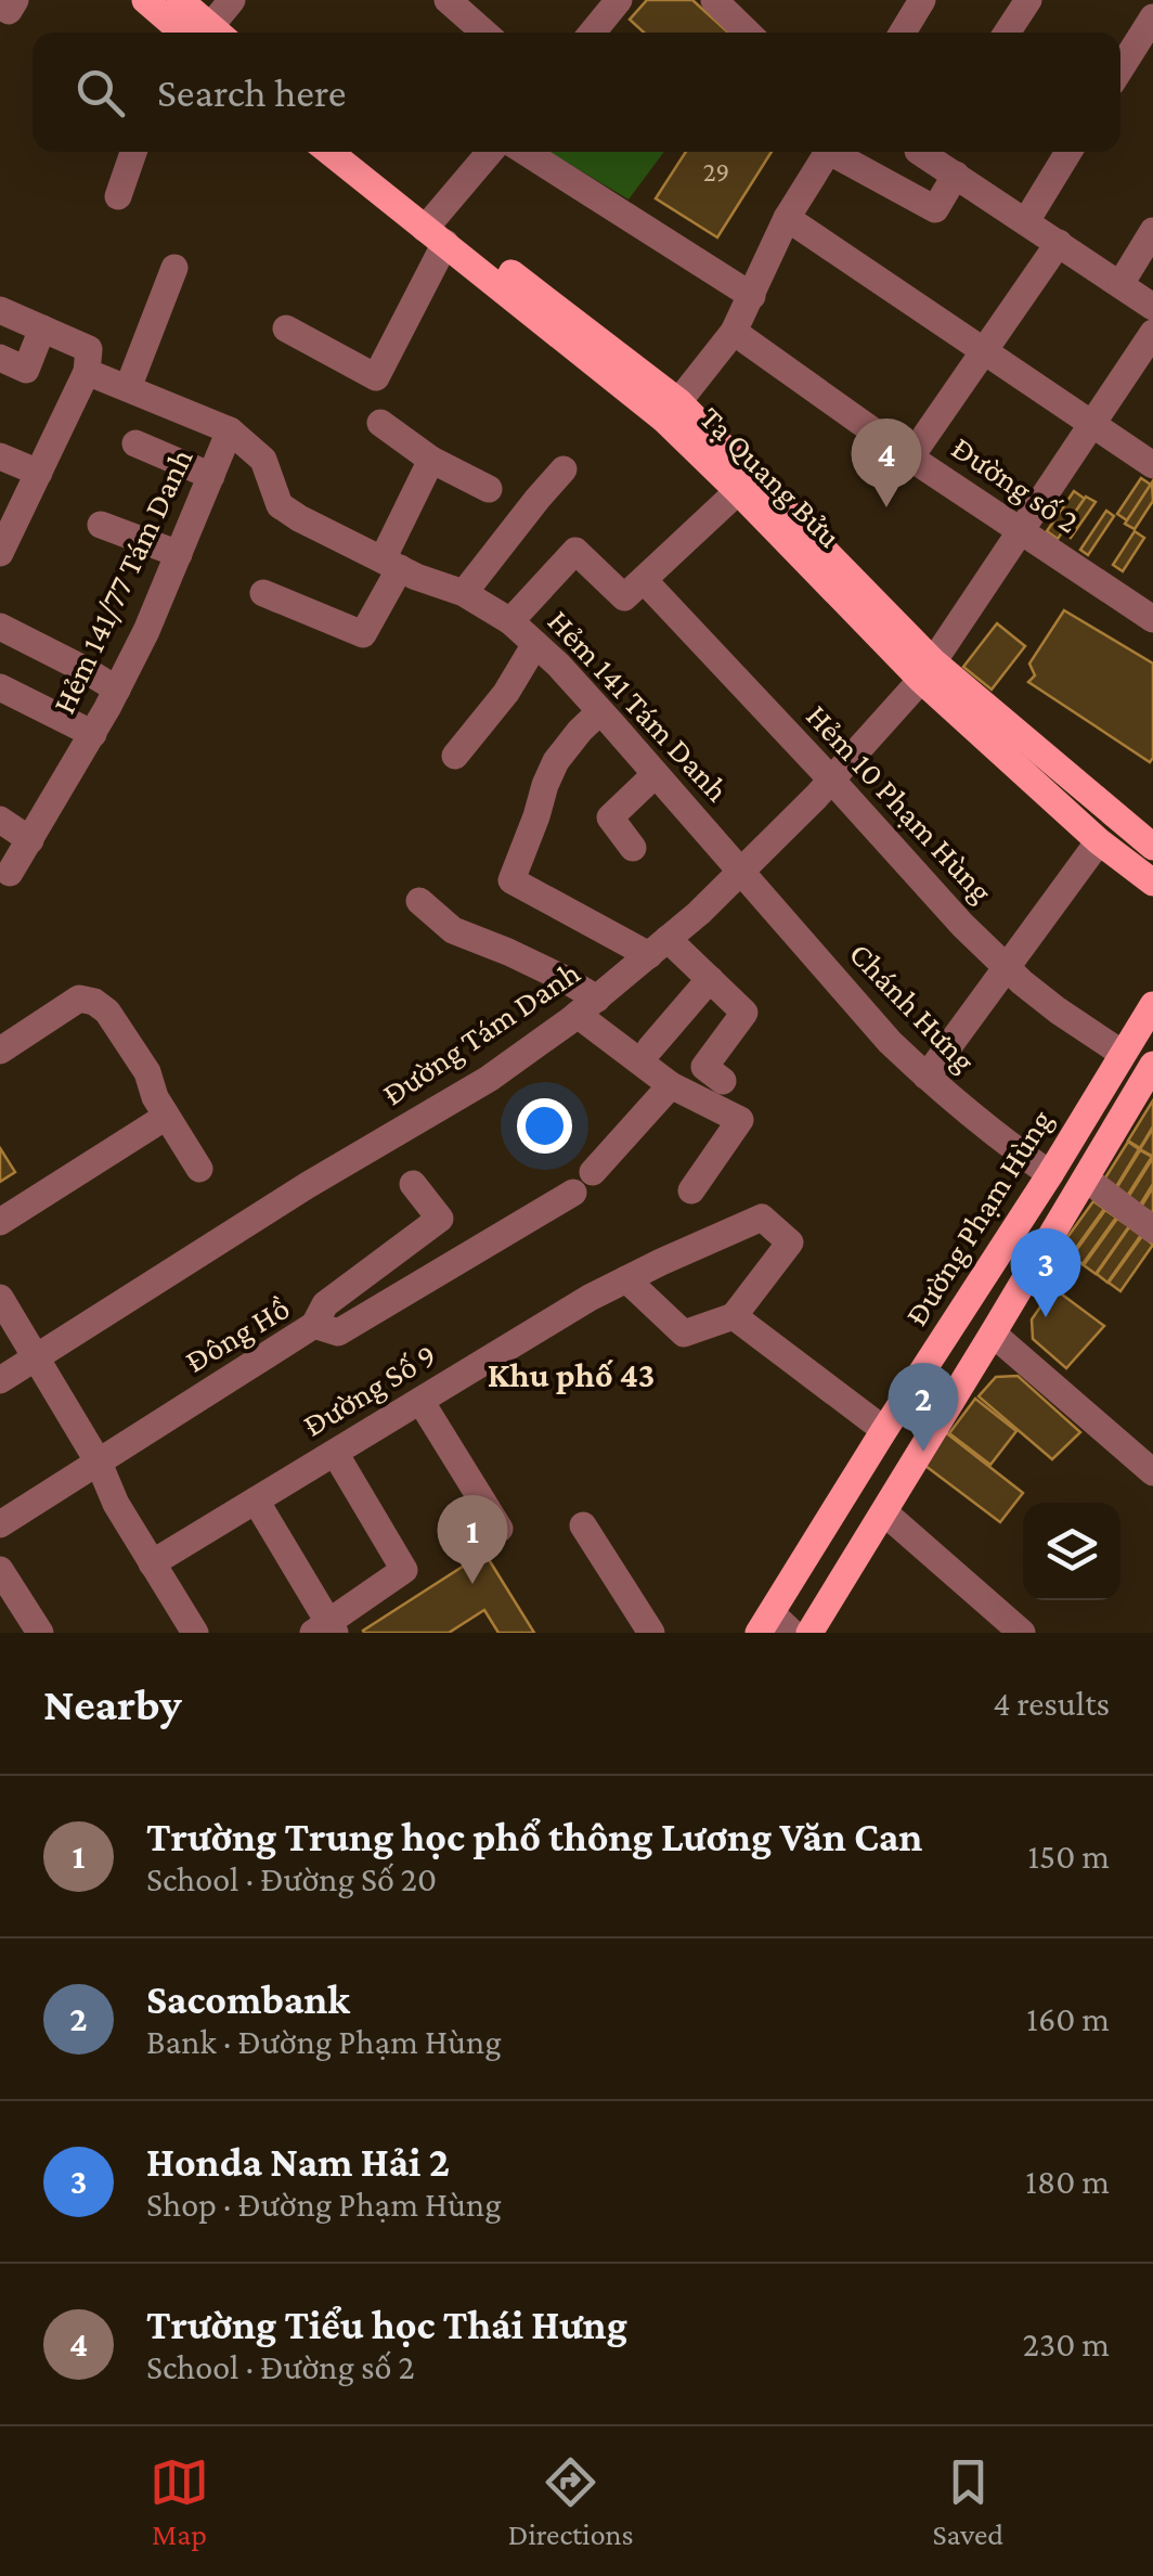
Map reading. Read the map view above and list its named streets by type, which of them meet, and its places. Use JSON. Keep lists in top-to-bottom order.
{
  "streets": {
    "main road": ["Tạ Quang Bửu", "Đường Phạm Hùng"],
    "street": [
      "Đường số 2",
      "Hẻm 141/77 Tám Danh",
      "Hẻm 141 Tám Danh",
      "Hẻm 10 Phạm Hùng",
      "Chánh Hưng",
      "Đường Tám Danh",
      "Đông Hồ",
      "Đường Số 9"
    ]
  },
  "crossings": [
    ["Tạ Quang Bửu", "Đường Tám Danh"],
    ["Đường số 2", "Đường Tám Danh"],
    ["Hẻm 141/77 Tám Danh", "Hẻm 141 Tám Danh"],
    ["Hẻm 141 Tám Danh", "Chánh Hưng"],
    ["Hẻm 141 Tám Danh", "Đường Tám Danh"],
    ["Hẻm 10 Phạm Hùng", "Đường Tám Danh"],
    ["Hẻm 10 Phạm Hùng", "Đường Phạm Hùng"],
    ["Chánh Hưng", "Đường Tám Danh"],
    ["Chánh Hưng", "Đường Phạm Hùng"]
  ],
  "districts": ["Khu phố 43"],
  "house_numbers": ["29"],
  "page": {
    "search": "Search here",
    "pins": [
      "4",
      "3",
      "2",
      "1"
    ],
    "heading": ["Nearby", "4 results"],
    "list": [
      {
        "mark": "1",
        "name": "Trường Trung học phổ thông Lương Văn Can",
        "note": "School · Đường Số 20",
        "value": "150 m"
      },
      {
        "mark": "2",
        "name": "Sacombank",
        "note": "Bank · Đường Phạm Hùng",
        "value": "160 m"
      },
      {
        "mark": "3",
        "name": "Honda Nam Hải 2",
        "note": "Shop · Đường Phạm Hùng",
        "value": "180 m"
      },
      {
        "mark": "4",
        "name": "Trường Tiểu học Thái Hưng",
        "note": "School · Đường số 2",
        "value": "230 m"
      }
    ],
    "nav": ["Map", "Directions", "Saved"]
  }
}
